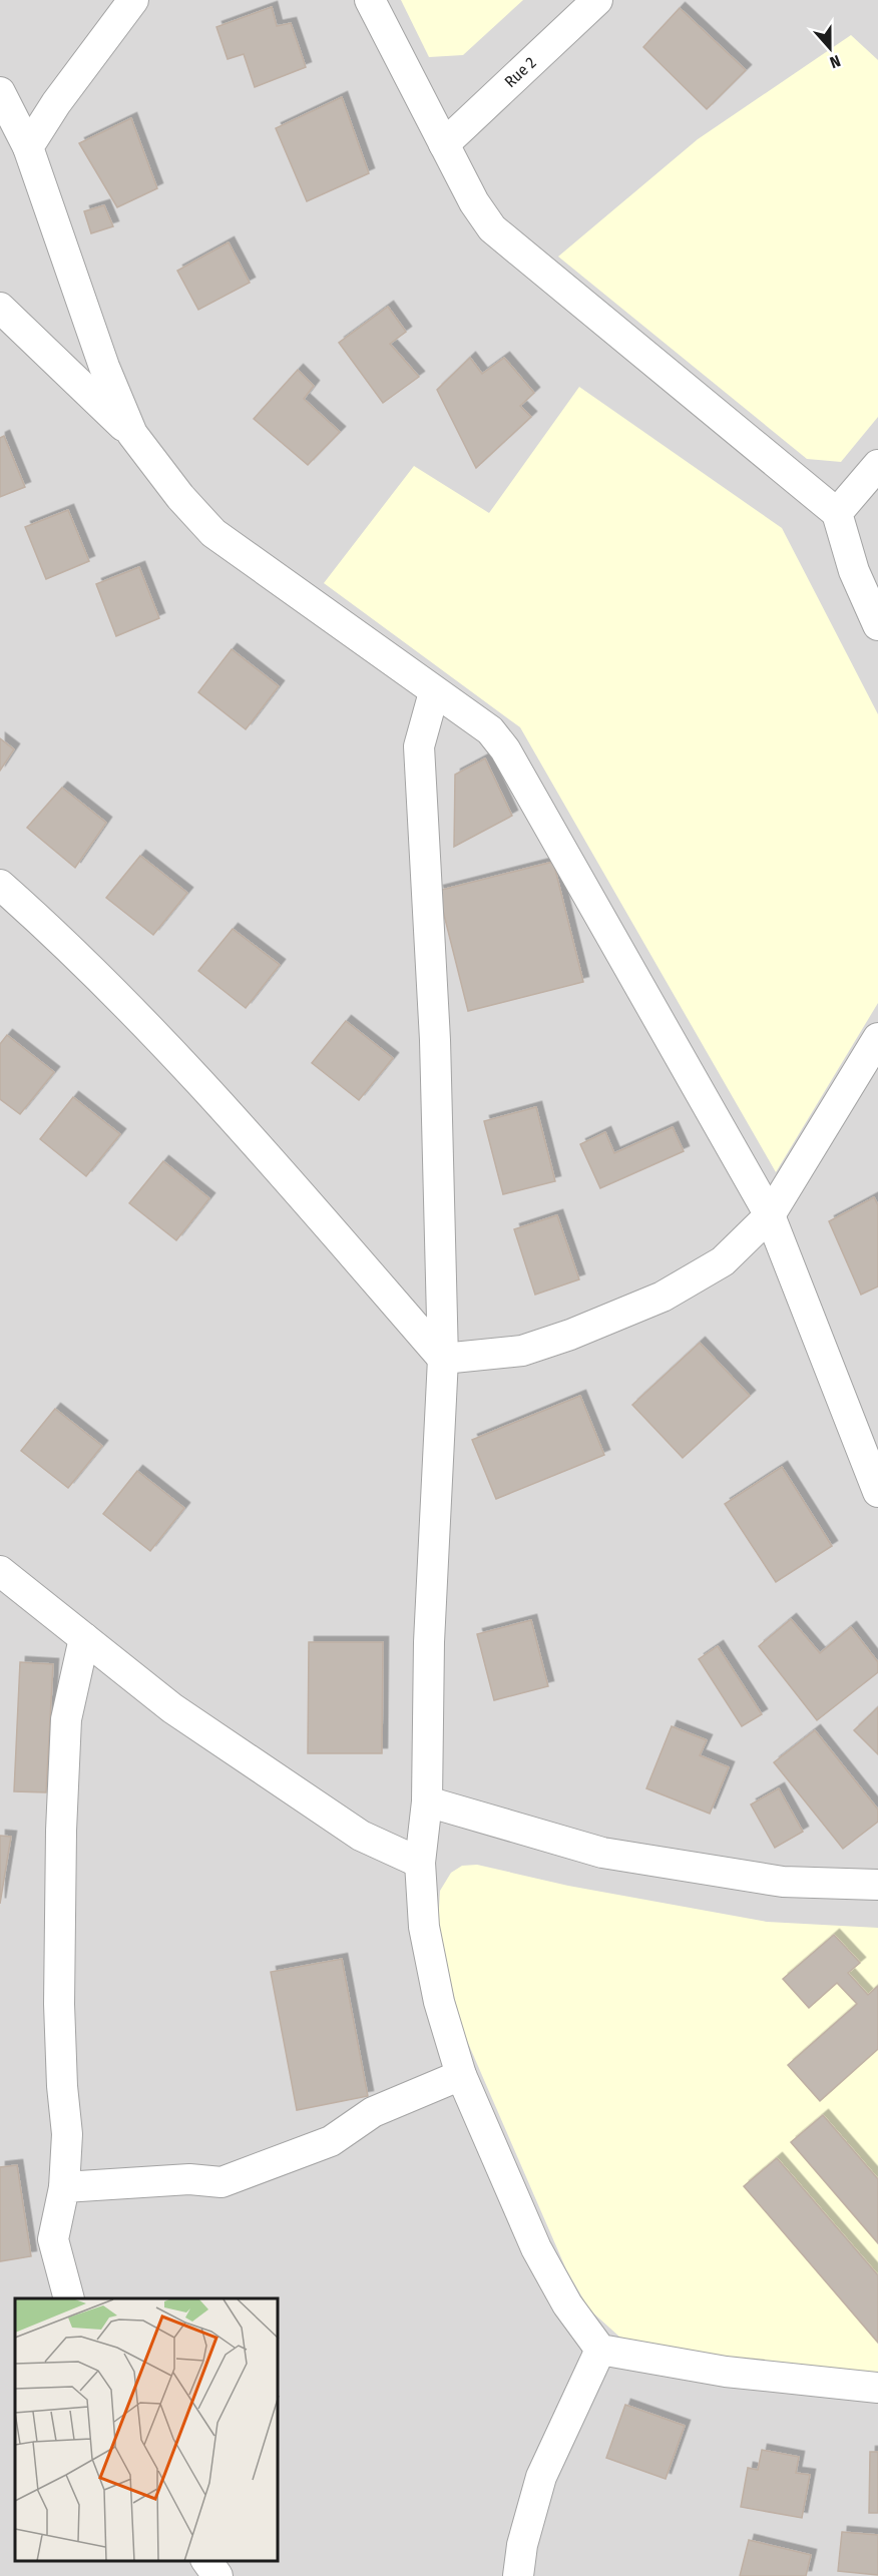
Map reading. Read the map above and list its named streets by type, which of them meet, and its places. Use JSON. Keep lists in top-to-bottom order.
{
  "streets": {
    "street": ["Rue 2"]
  },
  "north": "bottom"
}
